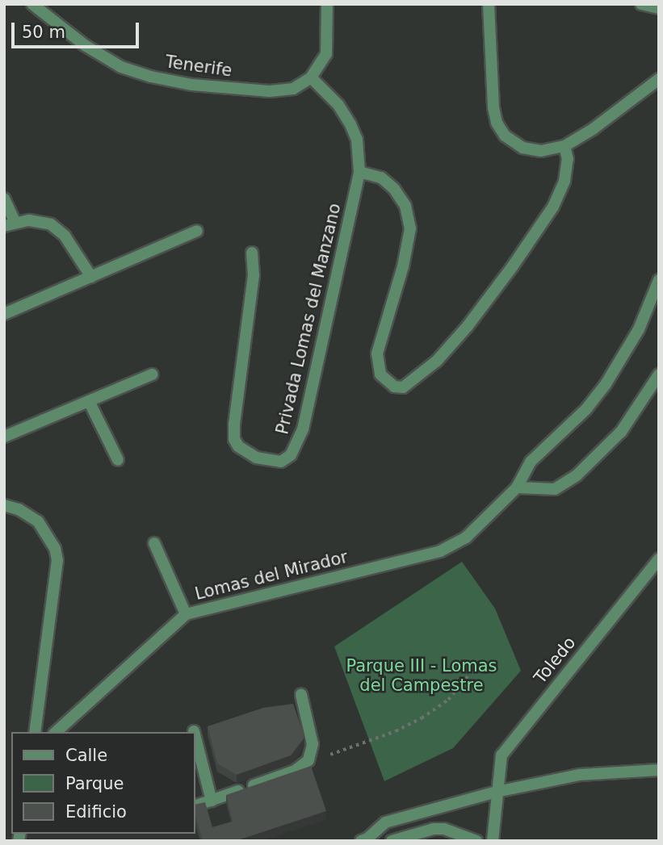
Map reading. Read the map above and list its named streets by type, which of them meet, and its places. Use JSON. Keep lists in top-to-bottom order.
{
  "streets": {
    "street": [
      "Tenerife",
      "Privada Lomas del Manzano",
      "Lomas del Mirador",
      "Toledo"
    ]
  },
  "parks": ["Parque III - Lomas del Campestre"],
  "legend": ["Calle", "Parque", "Edificio"],
  "scale_bar": "50 m"
}
